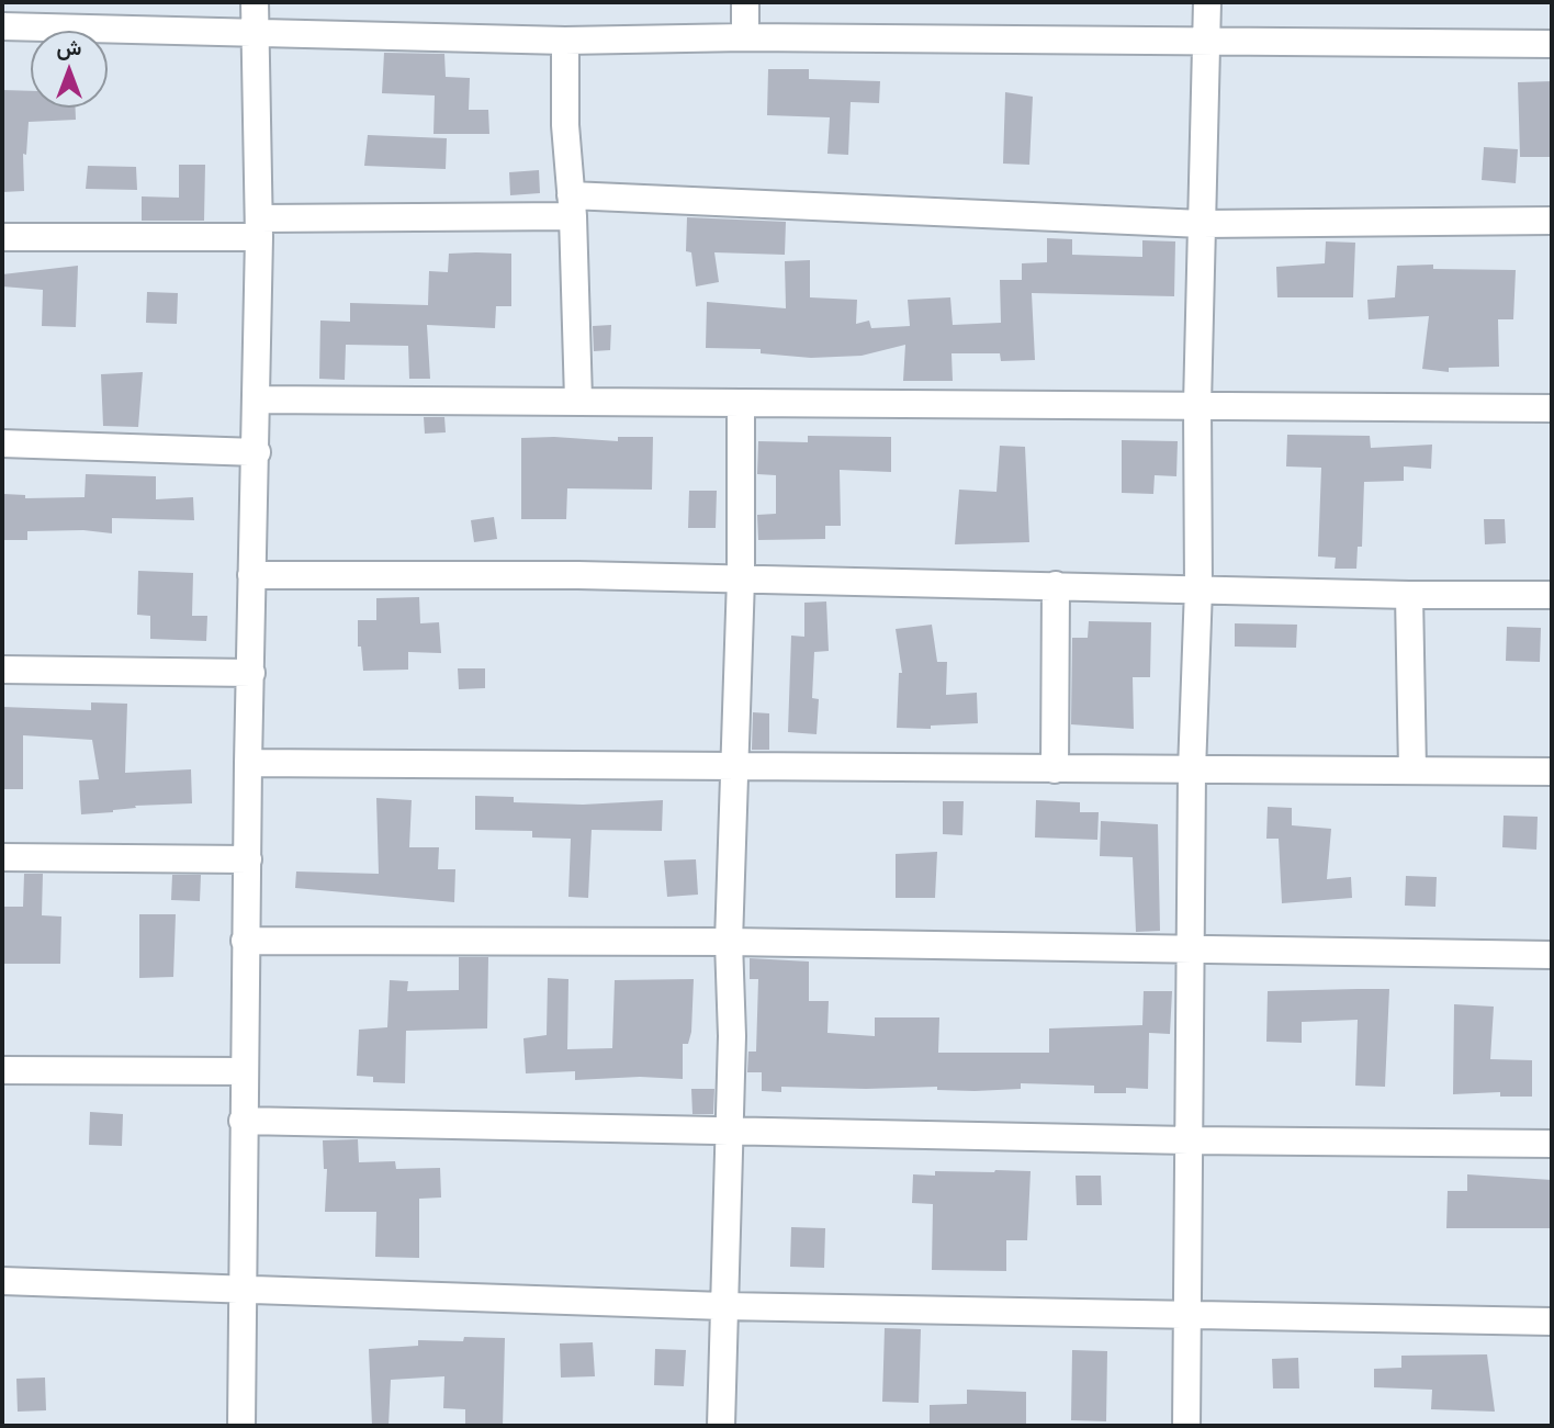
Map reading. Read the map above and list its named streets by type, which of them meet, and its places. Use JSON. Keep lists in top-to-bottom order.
{
  "north": "top"
}
